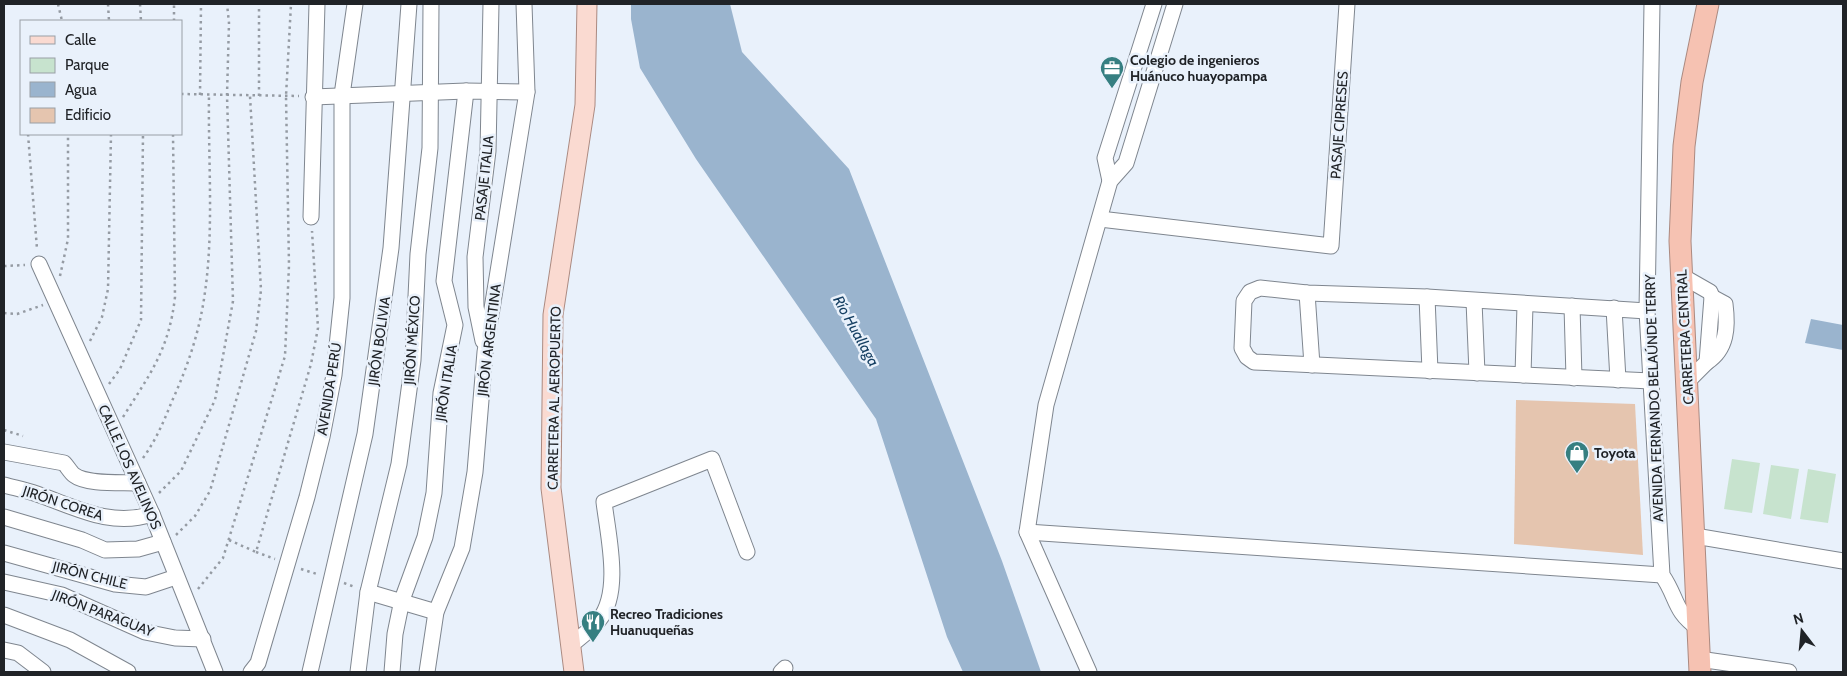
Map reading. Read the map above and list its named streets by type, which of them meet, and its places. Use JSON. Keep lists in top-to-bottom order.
{
  "streets": {
    "highway": ["CARRETERA CENTRAL"],
    "main road": ["CARRETERA AL AEROPUERTO"],
    "street": [
      "PASAJE CIPRESES",
      "PASAJE ITALIA",
      "JIRÓN MÉXICO",
      "JIRÓN ARGENTINA",
      "JIRÓN BOLIVIA",
      "JIRÓN ITALIA",
      "AVENIDA PERÚ",
      "AVENIDA FERNANDO BELAÚNDE TERRY",
      "CALLE LOS AVELINOS",
      "JIRÓN COREA",
      "JIRÓN CHILE",
      "JIRÓN PARAGUAY"
    ]
  },
  "crossings": [
    ["PASAJE ITALIA", "JIRÓN ARGENTINA"],
    ["CARRETERA CENTRAL", "AVENIDA FERNANDO BELAÚNDE TERRY"],
    ["CALLE LOS AVELINOS", "JIRÓN COREA"],
    ["CALLE LOS AVELINOS", "JIRÓN CHILE"],
    ["CALLE LOS AVELINOS", "JIRÓN PARAGUAY"]
  ],
  "water": ["Río Huallaga"],
  "places": {
    "office": ["Colegio de ingenieros Huánuco huayopampa"],
    "shop": ["Toyota"],
    "restaurant": ["Recreo Tradiciones Huanuqueñas"]
  },
  "legend": [
    "Calle",
    "Parque",
    "Agua",
    "Edificio"
  ],
  "north": "top"
}
